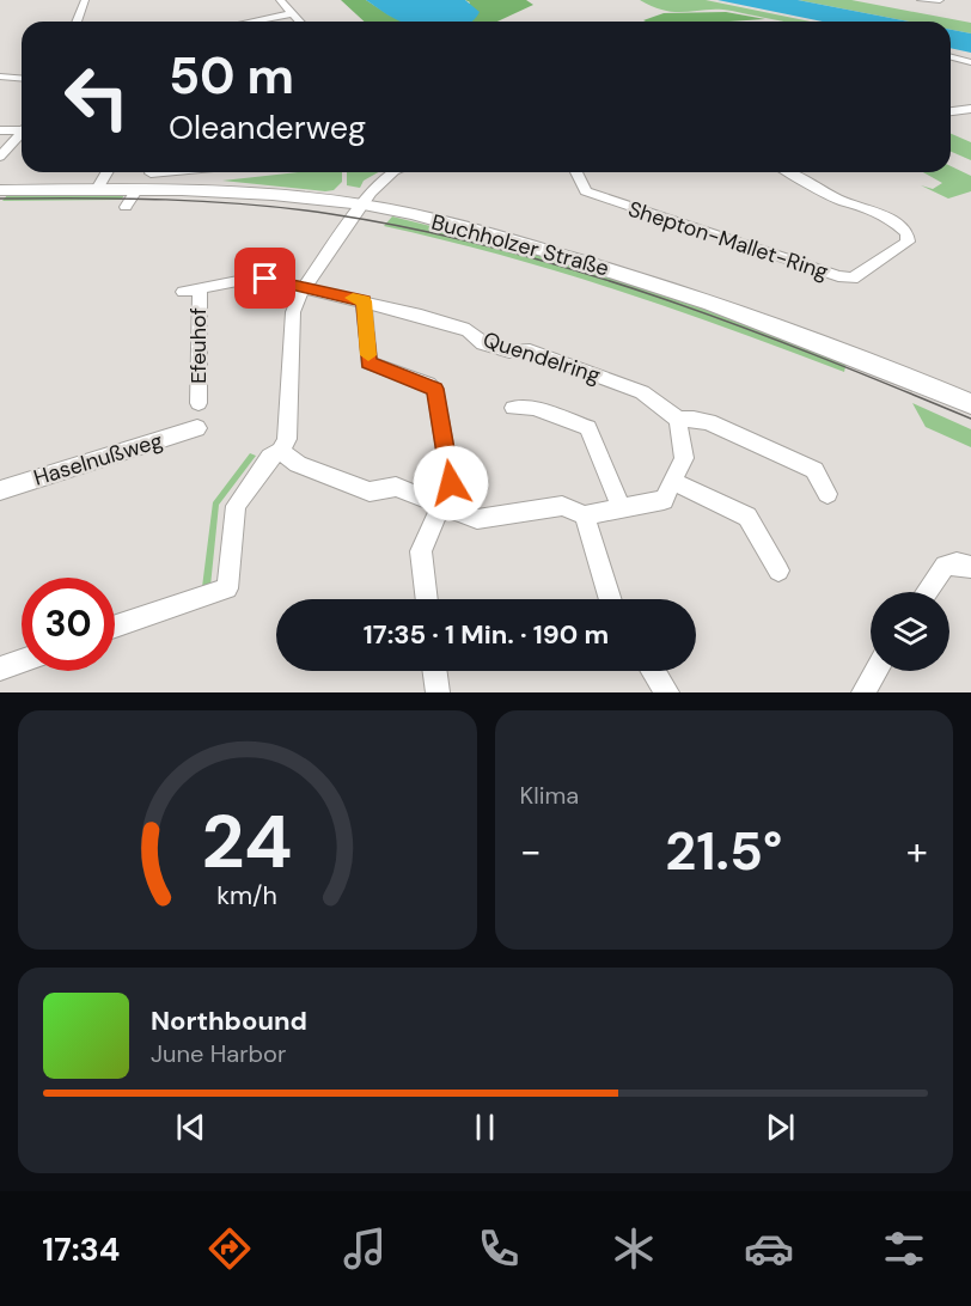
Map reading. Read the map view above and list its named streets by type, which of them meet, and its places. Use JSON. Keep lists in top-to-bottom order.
{
  "streets": {
    "main road": ["Buchholzer Straße"],
    "street": [
      "Shepton-Mallet-Ring",
      "Efeuhof",
      "Quendelring",
      "Haselnußweg"
    ]
  },
  "crossings": [
    ["Efeuhof", "Quendelring"]
  ],
  "page": {
    "turn": ["50 m", "Oleanderweg"],
    "limit": "30",
    "trip": "17:35 · 1 Min. · 190 m",
    "tile": "Klima",
    "heat": ["−", "21.5°", "+"],
    "song": ["Northbound", "June Harbor"],
    "tabs": "17:34",
    "gauge": ["24", "km/h"]
  }
}
